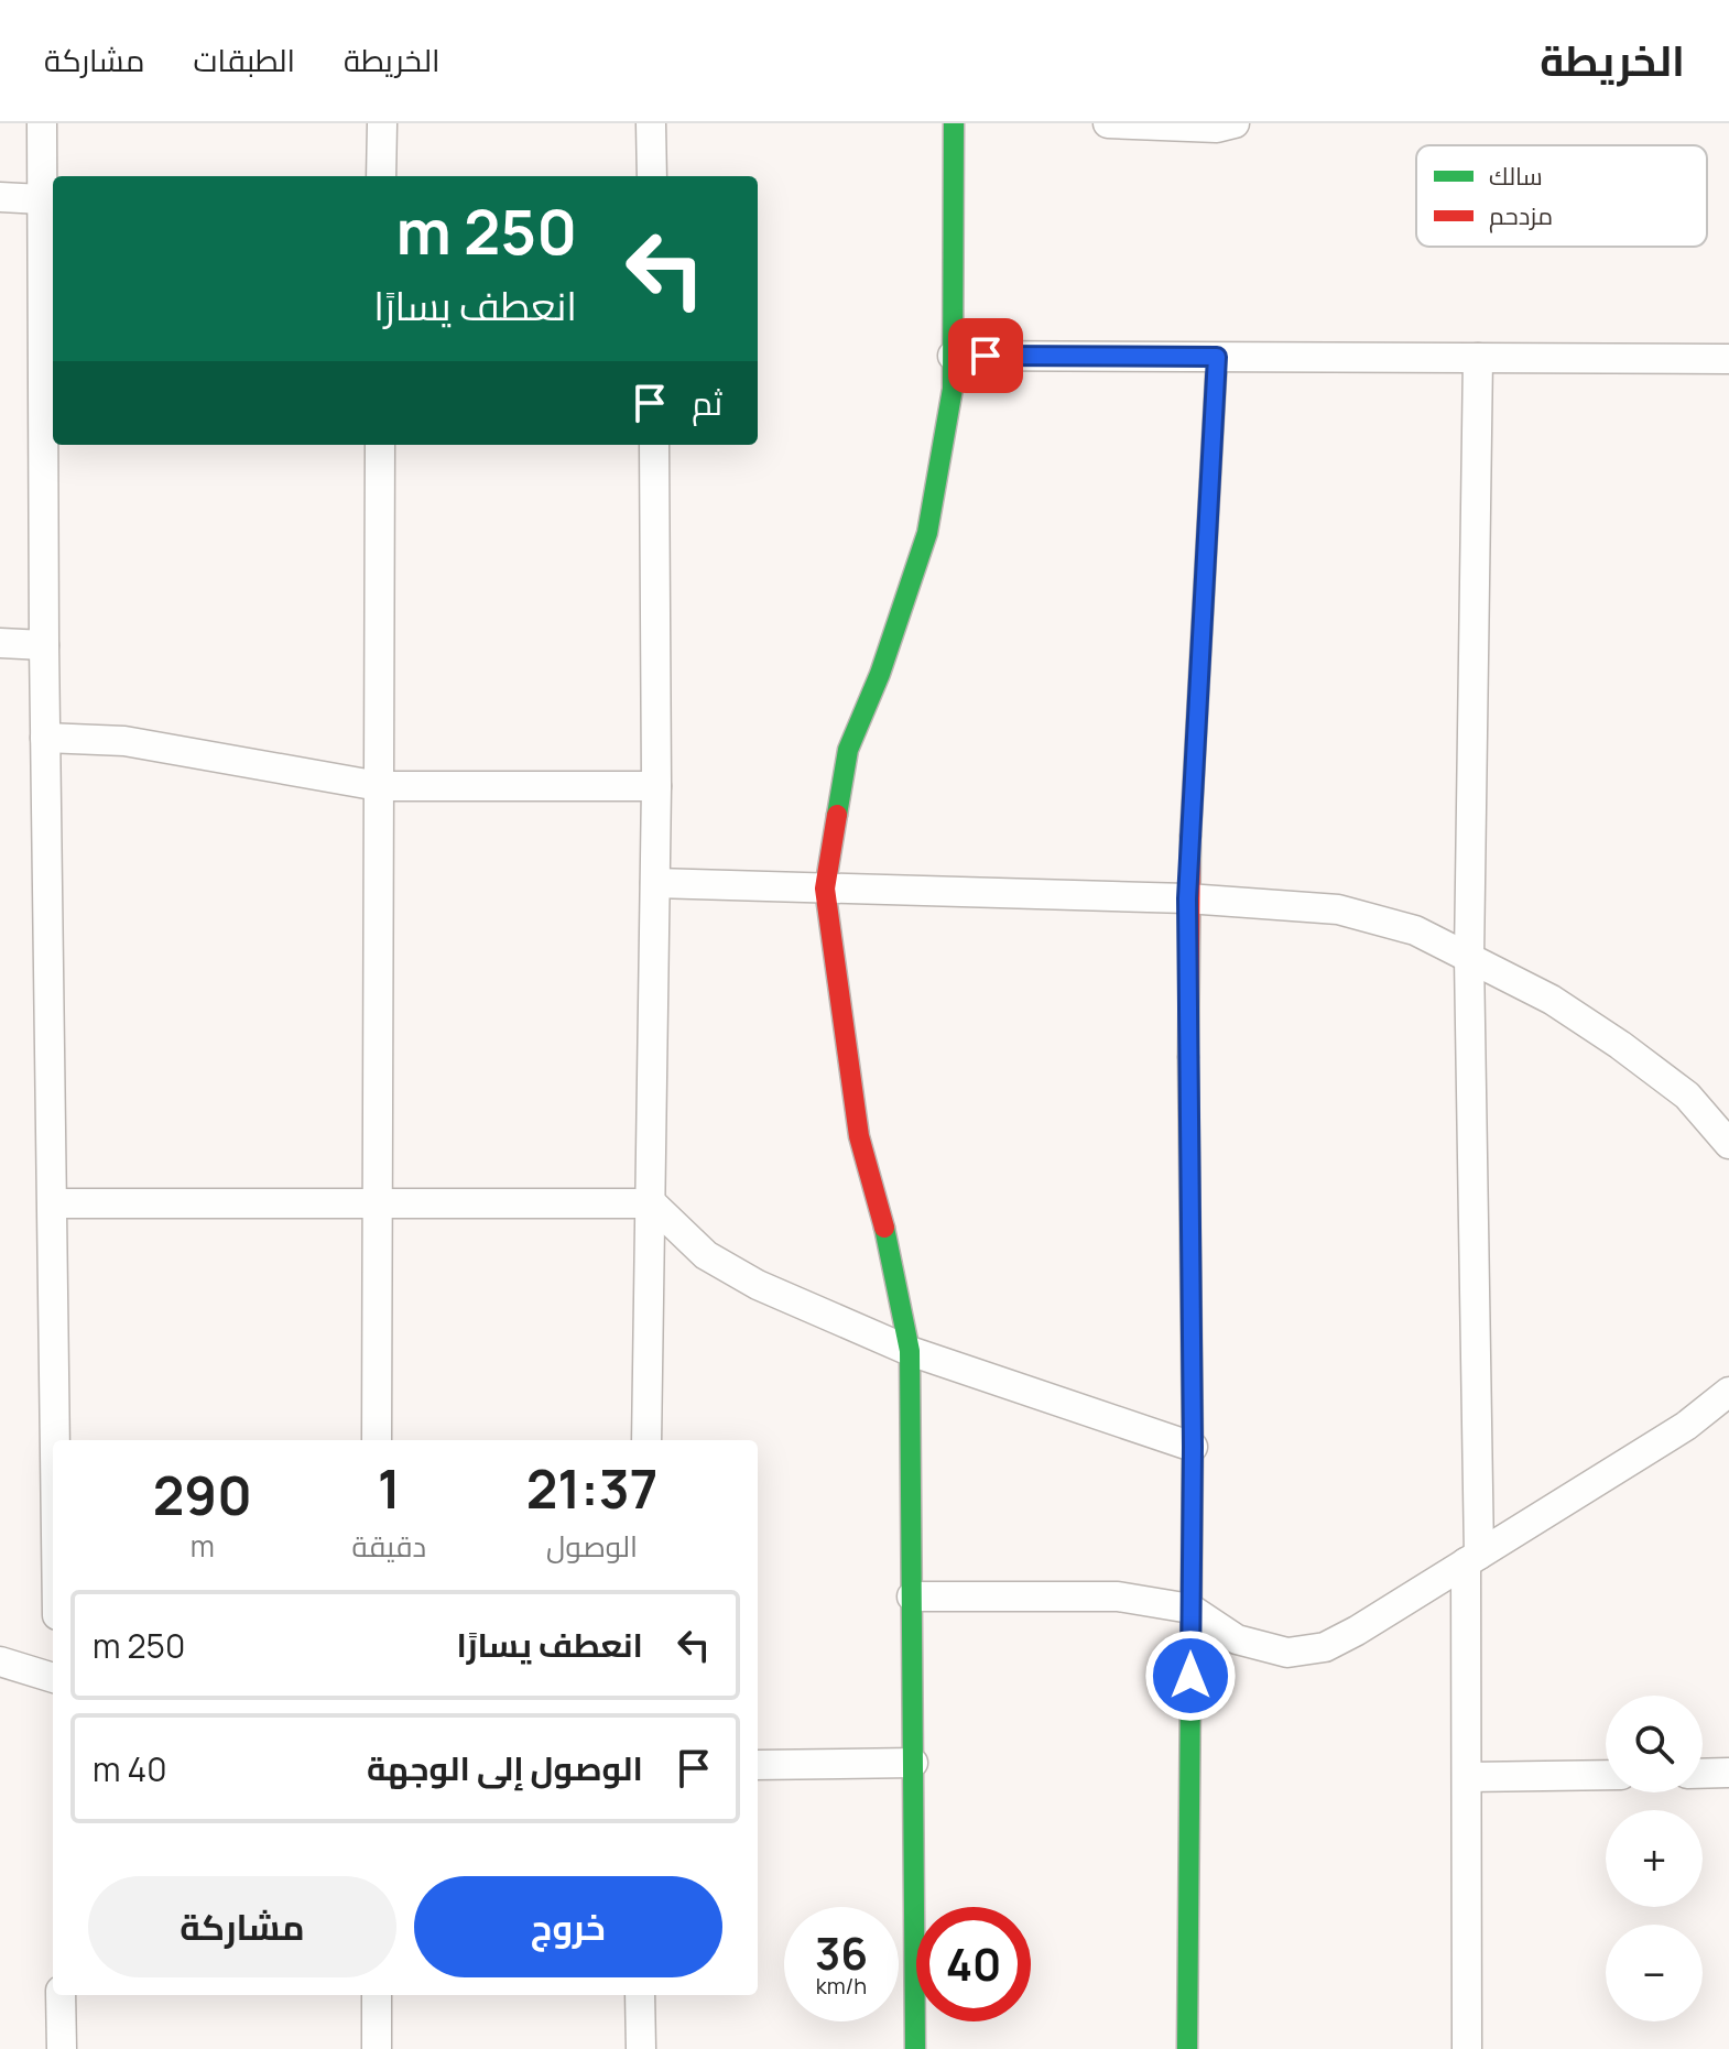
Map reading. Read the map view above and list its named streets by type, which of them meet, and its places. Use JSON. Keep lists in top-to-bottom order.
{
  "legend": ["سالك", "مزدحم"],
  "page": {
    "header": "الخريطة",
    "nav": ["الخريطة", "الطبقات", "مشاركة"],
    "turn": ["250 m", "انعطف يسارًا"],
    "then": "ثم",
    "eta": [
      "21:37",
      "الوصول",
      "1",
      "دقيقة",
      "290",
      "m"
    ],
    "list": [
      {
        "name": "انعطف يسارًا",
        "value": "250 m"
      },
      {
        "name": "الوصول إلى الوجهة",
        "value": "40 m"
      }
    ],
    "map_buttons": ["+", "−"],
    "buttons": ["خروج", "مشاركة"],
    "speed": "36 km/h",
    "limit": "40"
  }
}
